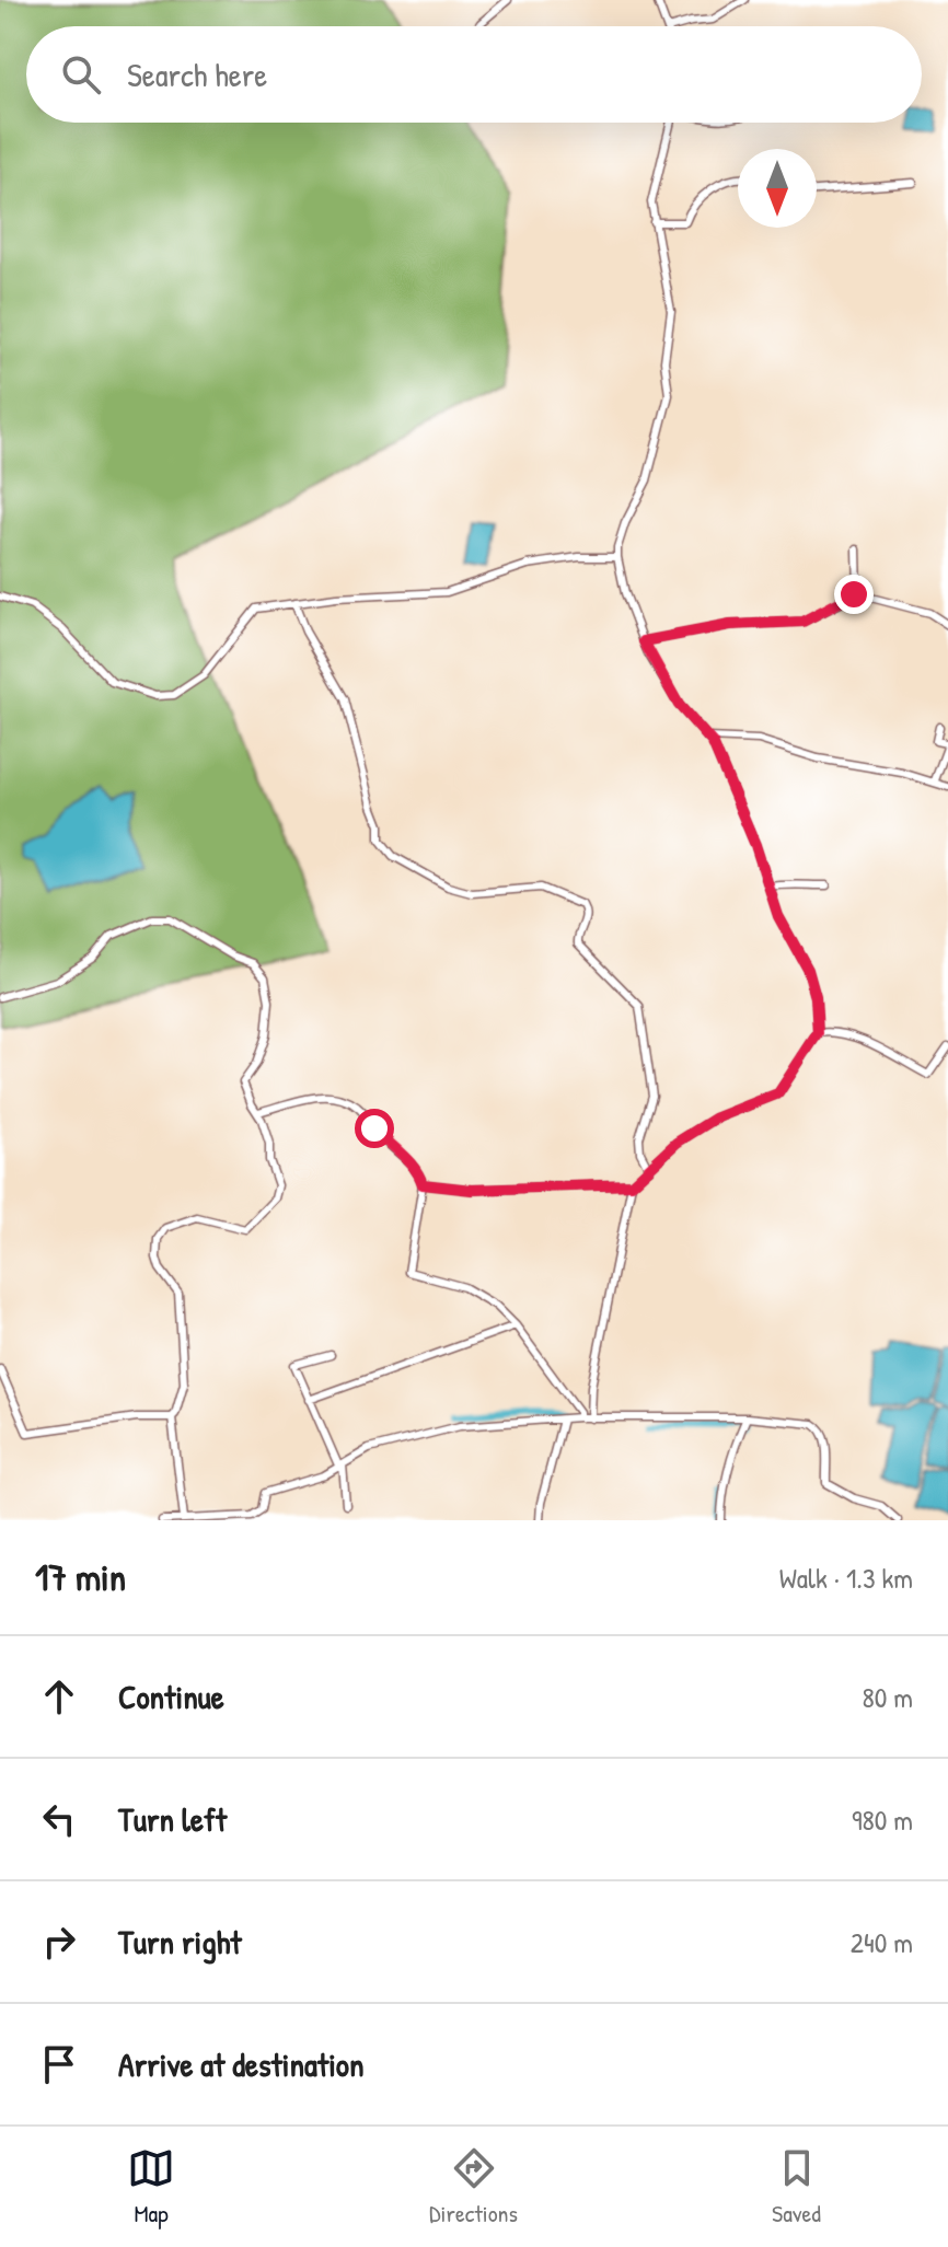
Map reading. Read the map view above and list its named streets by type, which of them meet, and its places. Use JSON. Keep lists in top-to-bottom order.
{
  "north": "bottom",
  "page": {
    "search": "Search here",
    "heading": ["17 min", "Walk · 1.3 km"],
    "list": [
      ["Continue", "80 m"],
      ["Turn left", "980 m"],
      ["Turn right", "240 m"],
      "Arrive at destination"
    ],
    "nav": ["Map", "Directions", "Saved"]
  }
}
